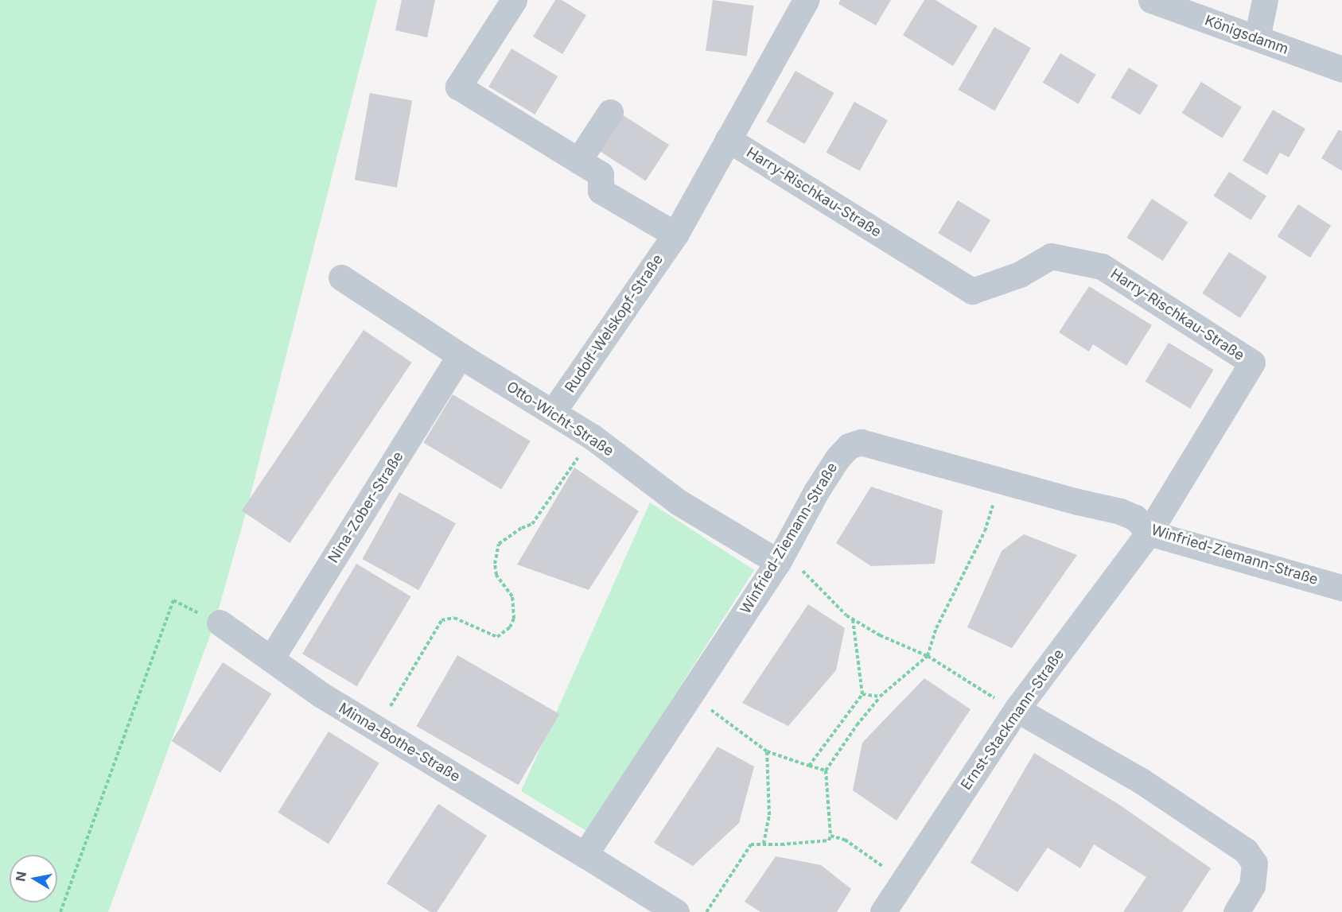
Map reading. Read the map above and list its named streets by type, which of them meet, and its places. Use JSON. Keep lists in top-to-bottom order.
{
  "streets": {
    "street": [
      "Königsdamm",
      "Harry-Rischkau-Straße",
      "Rudolf-Welskopf-Straße",
      "Otto-Wicht-Straße",
      "Nina-Zober-Straße",
      "Winfried-Ziemann-Straße",
      "Ernst-Stackmann-Straße",
      "Minna-Bothe-Straße"
    ]
  },
  "crossings": [
    ["Harry-Rischkau-Straße", "Rudolf-Welskopf-Straße"],
    ["Harry-Rischkau-Straße", "Winfried-Ziemann-Straße"],
    ["Harry-Rischkau-Straße", "Ernst-Stackmann-Straße"],
    ["Rudolf-Welskopf-Straße", "Otto-Wicht-Straße"],
    ["Otto-Wicht-Straße", "Nina-Zober-Straße"],
    ["Otto-Wicht-Straße", "Winfried-Ziemann-Straße"],
    ["Nina-Zober-Straße", "Minna-Bothe-Straße"],
    ["Winfried-Ziemann-Straße", "Ernst-Stackmann-Straße"],
    ["Winfried-Ziemann-Straße", "Minna-Bothe-Straße"]
  ],
  "north": "left"
}
